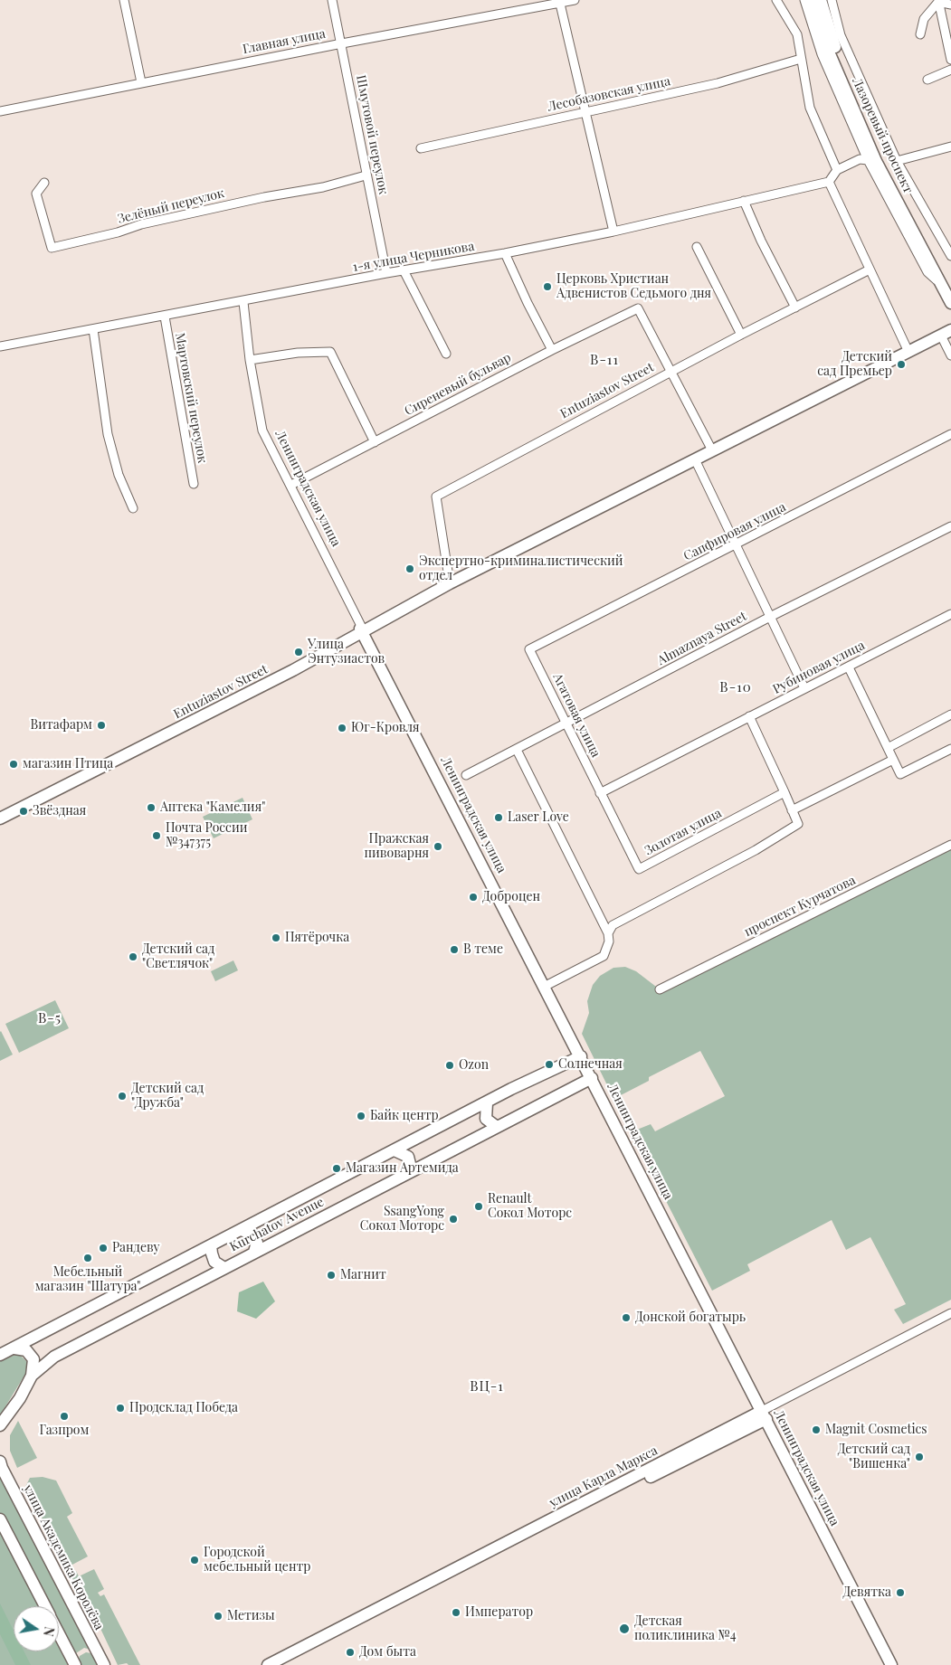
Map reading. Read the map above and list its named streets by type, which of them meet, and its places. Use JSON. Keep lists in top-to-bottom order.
{
  "streets": {
    "street": [
      "Главная улица",
      "Лесобазовская улица",
      "Шмутовой переулок",
      "Лазоревый проспект",
      "Зелёный переулок",
      "1-я улица Черникова",
      "Сиреневый бульвар",
      "Entuziastov Street",
      "Мартовский переулок",
      "Ленинградская улица",
      "Сапфировая улица",
      "Almaznaya Street",
      "Рубиновая улица",
      "Агатовая улица",
      "Золотая улица",
      "проспект Курчатова",
      "Kurchatov Avenue",
      "улица Карла Маркса",
      "улица Академика Королёва"
    ]
  },
  "crossings": [
    ["Главная улица", "Шмутовой переулок"],
    ["Шмутовой переулок", "Зелёный переулок"],
    ["Шмутовой переулок", "1-я улица Черникова"],
    ["1-я улица Черникова", "Мартовский переулок"],
    ["1-я улица Черникова", "Ленинградская улица"],
    ["Сиреневый бульвар", "Entuziastov Street"],
    ["Сиреневый бульвар", "Ленинградская улица"],
    ["Entuziastov Street", "Ленинградская улица"],
    ["Ленинградская улица", "Kurchatov Avenue"],
    ["Ленинградская улица", "улица Карла Маркса"],
    ["Сапфировая улица", "Агатовая улица"],
    ["Almaznaya Street", "Агатовая улица"],
    ["Рубиновая улица", "Агатовая улица"],
    ["Рубиновая улица", "Золотая улица"],
    ["Агатовая улица", "Золотая улица"]
  ],
  "districts": [
    "В-11",
    "В-10",
    "В-5",
    "ВЦ-1"
  ],
  "places": [
    "Церковь Христиан Адвенистов Седьмого дня",
    "Детский сад Премьер",
    "Экспертно-криминалистический отдел",
    "Улица Энтузиастов",
    "Витафарм",
    "Юг-Кровля",
    "магазин Птица",
    "Аптека \"Камелия\"",
    "Звёздная",
    "Laser Love",
    "Почта России №347375",
    "Пражская пивоварня",
    "Доброцен",
    "Пятёрочка",
    "В теме",
    "Детский сад \"Светлячок\"",
    "Солнечная",
    "Ozon",
    "Детский сад \"Дружба\"",
    "Байк центр",
    "Магазин Артемида",
    "Renault Сокол Моторс",
    "SsangYong Сокол Моторс",
    "Рандеву",
    "Мебельный магазин \"Шатура\"",
    "Магнит",
    "Донской богатырь",
    "Продсклад Победа",
    "Газпром",
    "Magnit Cosmetics",
    "Детский сад \"Вишенка\"",
    "Городской мебельный центр",
    "Девятка",
    "Император",
    "Метизы",
    "Детская поликлиника №4",
    "Дом быта"
  ],
  "north": "right"
}
